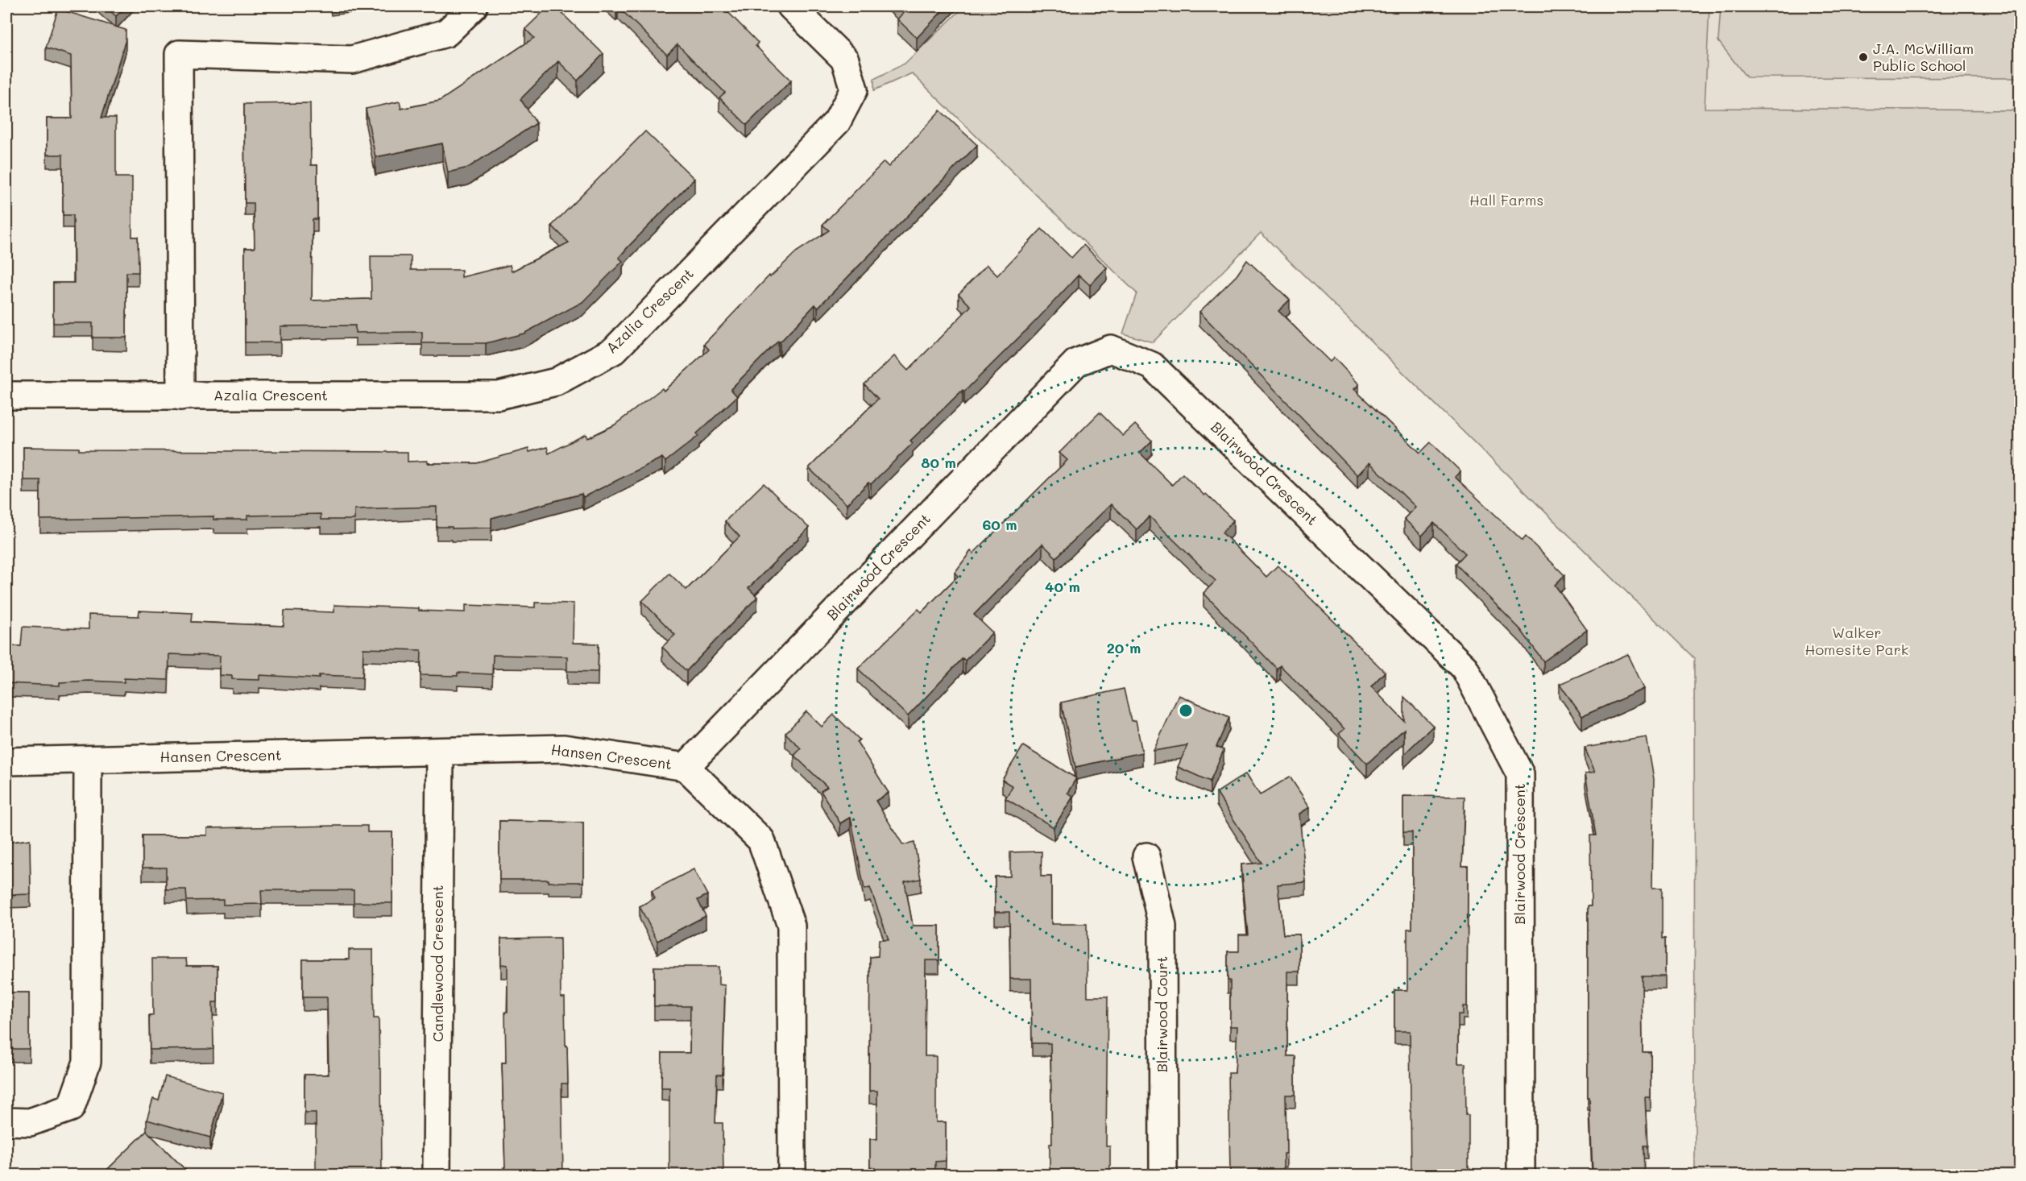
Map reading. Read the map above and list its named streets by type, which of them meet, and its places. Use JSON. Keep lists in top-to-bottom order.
{
  "streets": {
    "street": [
      "Azalia Crescent",
      "Blairwood Crescent",
      "Hansen Crescent",
      "Candlewood Crescent",
      "Blairwood Court"
    ]
  },
  "crossings": [
    ["Blairwood Crescent", "Hansen Crescent"],
    ["Hansen Crescent", "Candlewood Crescent"]
  ],
  "parks": ["Hall Farms", "Walker Homesite Park"],
  "places": ["J.A. McWilliam Public School"],
  "rings": [
    "80 m",
    "60 m",
    "40 m",
    "20 m"
  ]
}
